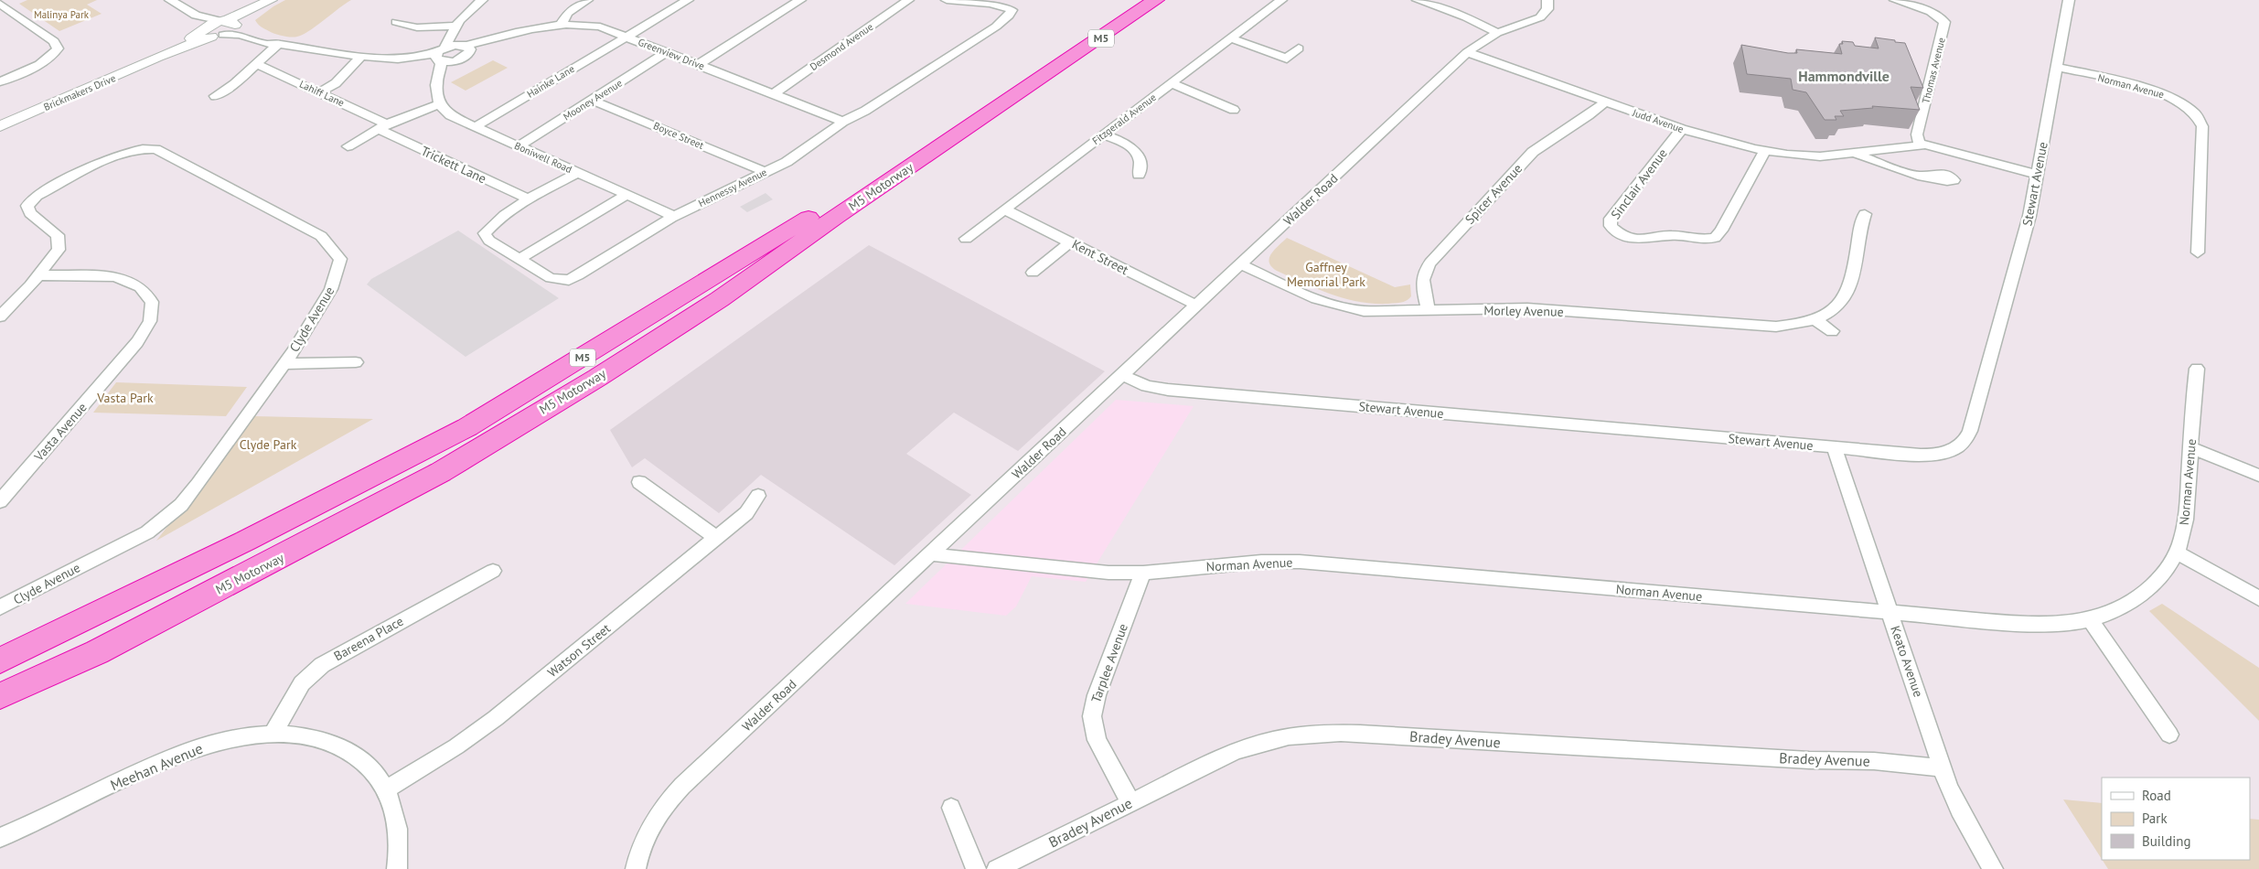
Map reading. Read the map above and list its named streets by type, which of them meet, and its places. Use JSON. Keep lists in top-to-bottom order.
{
  "streets": {
    "highway": ["M5", "M5 Motorway"],
    "street": [
      "Desmond Avenue",
      "Greenview Drive",
      "Thomas Avenue",
      "Hainke Lane",
      "Norman Avenue",
      "Brickmakers Drive",
      "Lahiff Lane",
      "Mooney Avenue",
      "Fitzgerald Avenue",
      "Judd Avenue",
      "Boyce Street",
      "Boniwell Road",
      "Trickett Lane",
      "Sinclair Avenue",
      "Stewart Avenue",
      "Hennessy Avenue",
      "Spicer Avenue",
      "Walder Road",
      "Kent Street",
      "Morley Avenue",
      "Clyde Avenue",
      "Vasta Avenue",
      "Bareena Place",
      "Watson Street",
      "Keato Avenue",
      "Tarplee Avenue",
      "Bradey Avenue",
      "Meehan Avenue"
    ]
  },
  "crossings": [
    ["Desmond Avenue", "Greenview Drive"],
    ["Greenview Drive", "Hainke Lane"],
    ["Greenview Drive", "Mooney Avenue"],
    ["Greenview Drive", "Hennessy Avenue"],
    ["Thomas Avenue", "Judd Avenue"],
    ["Hainke Lane", "Boniwell Road"],
    ["Norman Avenue", "Stewart Avenue"],
    ["Norman Avenue", "Walder Road"],
    ["Norman Avenue", "Keato Avenue"],
    ["Norman Avenue", "Tarplee Avenue"],
    ["Lahiff Lane", "Trickett Lane"],
    ["Mooney Avenue", "Boyce Street"],
    ["Mooney Avenue", "Boniwell Road"],
    ["Fitzgerald Avenue", "Kent Street"],
    ["Judd Avenue", "Sinclair Avenue"],
    ["Judd Avenue", "Stewart Avenue"],
    ["Judd Avenue", "Spicer Avenue"],
    ["Judd Avenue", "Walder Road"],
    ["Boyce Street", "Hennessy Avenue"],
    ["Boniwell Road", "Hennessy Avenue"],
    ["Trickett Lane", "Hennessy Avenue"],
    ["Stewart Avenue", "Walder Road"],
    ["Stewart Avenue", "Keato Avenue"],
    ["Spicer Avenue", "Morley Avenue"],
    ["Walder Road", "Kent Street"],
    ["Walder Road", "Morley Avenue"],
    ["Clyde Avenue", "Vasta Avenue"],
    ["Bareena Place", "Meehan Avenue"],
    ["Watson Street", "Meehan Avenue"],
    ["Keato Avenue", "Bradey Avenue"],
    ["Tarplee Avenue", "Bradey Avenue"]
  ],
  "districts": ["Hammondville"],
  "parks": [
    "Malinya Park",
    "Gaffney Memorial Park",
    "Vasta Park",
    "Clyde Park"
  ],
  "legend": ["Road", "Park", "Building"]
}
